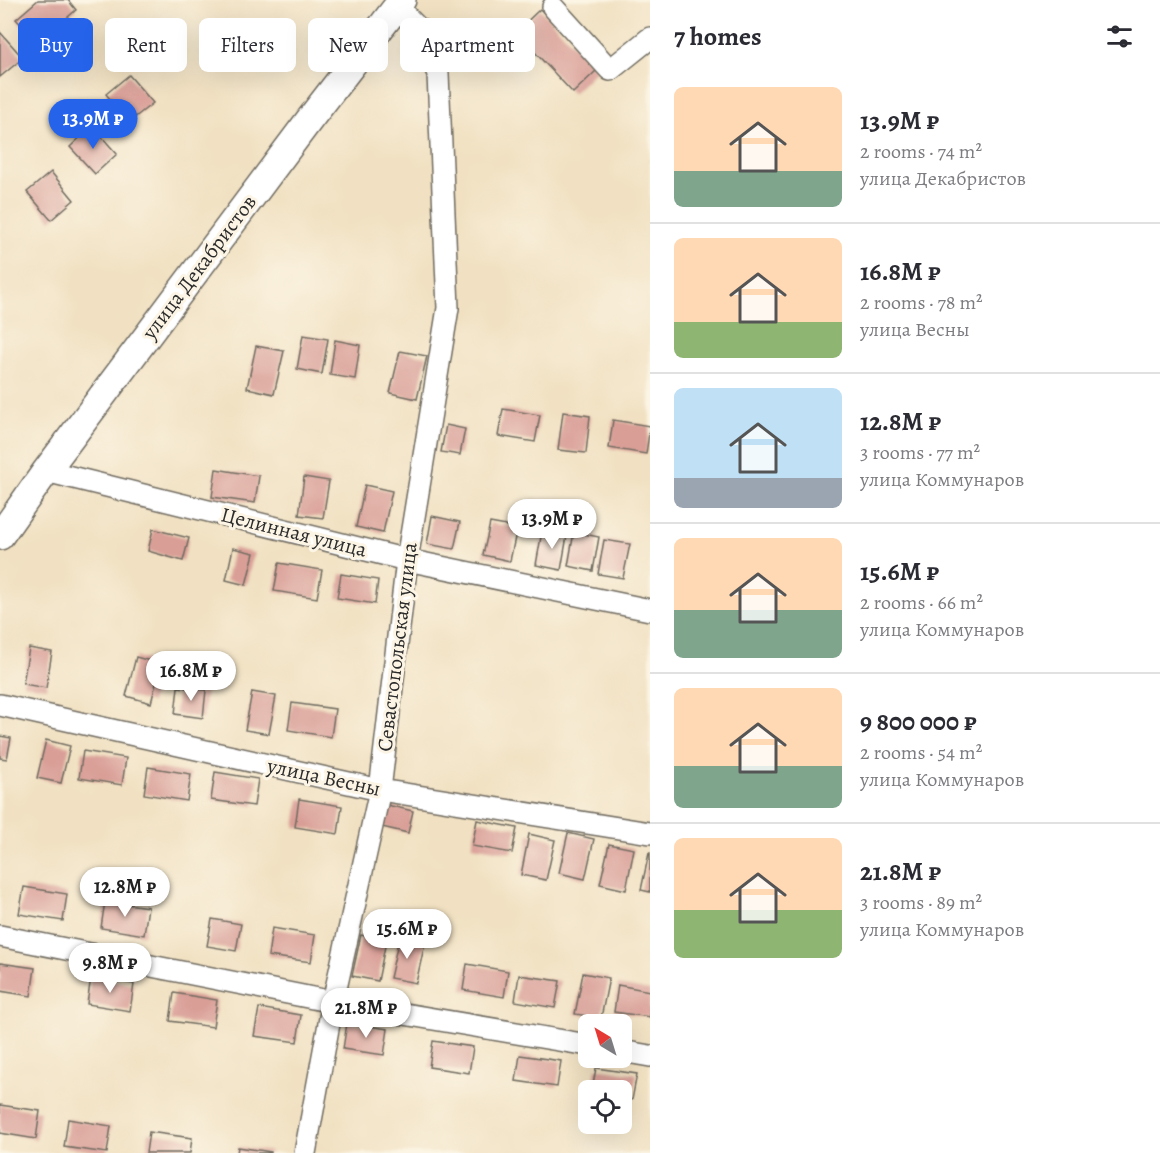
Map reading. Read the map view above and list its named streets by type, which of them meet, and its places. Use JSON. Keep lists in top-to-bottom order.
{
  "streets": {
    "main road": ["улица Декабристов"],
    "street": ["Целинная улица", "Севастопольская улица", "улица Весны"]
  },
  "crossings": [
    ["улица Декабристов", "Целинная улица"],
    ["улица Декабристов", "Севастопольская улица"],
    ["Целинная улица", "Севастопольская улица"],
    ["Севастопольская улица", "улица Весны"]
  ],
  "north": "top left",
  "page": {
    "heading": "7 homes",
    "chip": [
      "Buy",
      "Rent",
      "Filters",
      "New",
      "Apartment"
    ],
    "list": [
      {
        "name": "13.9M ₽",
        "note": "2 rooms · 74 m² · улица Декабристов"
      },
      {
        "name": "16.8M ₽",
        "note": "2 rooms · 78 m² · улица Весны"
      },
      {
        "name": "12.8M ₽",
        "note": "3 rooms · 77 m² · улица Коммунаров"
      },
      {
        "name": "15.6M ₽",
        "note": "2 rooms · 66 m² · улица Коммунаров"
      },
      {
        "name": "9 800 000 ₽",
        "note": "2 rooms · 54 m² · улица Коммунаров"
      },
      {
        "name": "21.8M ₽",
        "note": "3 rooms · 89 m² · улица Коммунаров"
      }
    ],
    "price": [
      "13.9M ₽",
      "13.9M ₽",
      "16.8M ₽",
      "12.8M ₽",
      "15.6M ₽",
      "9.8M ₽",
      "21.8M ₽"
    ]
  }
}
